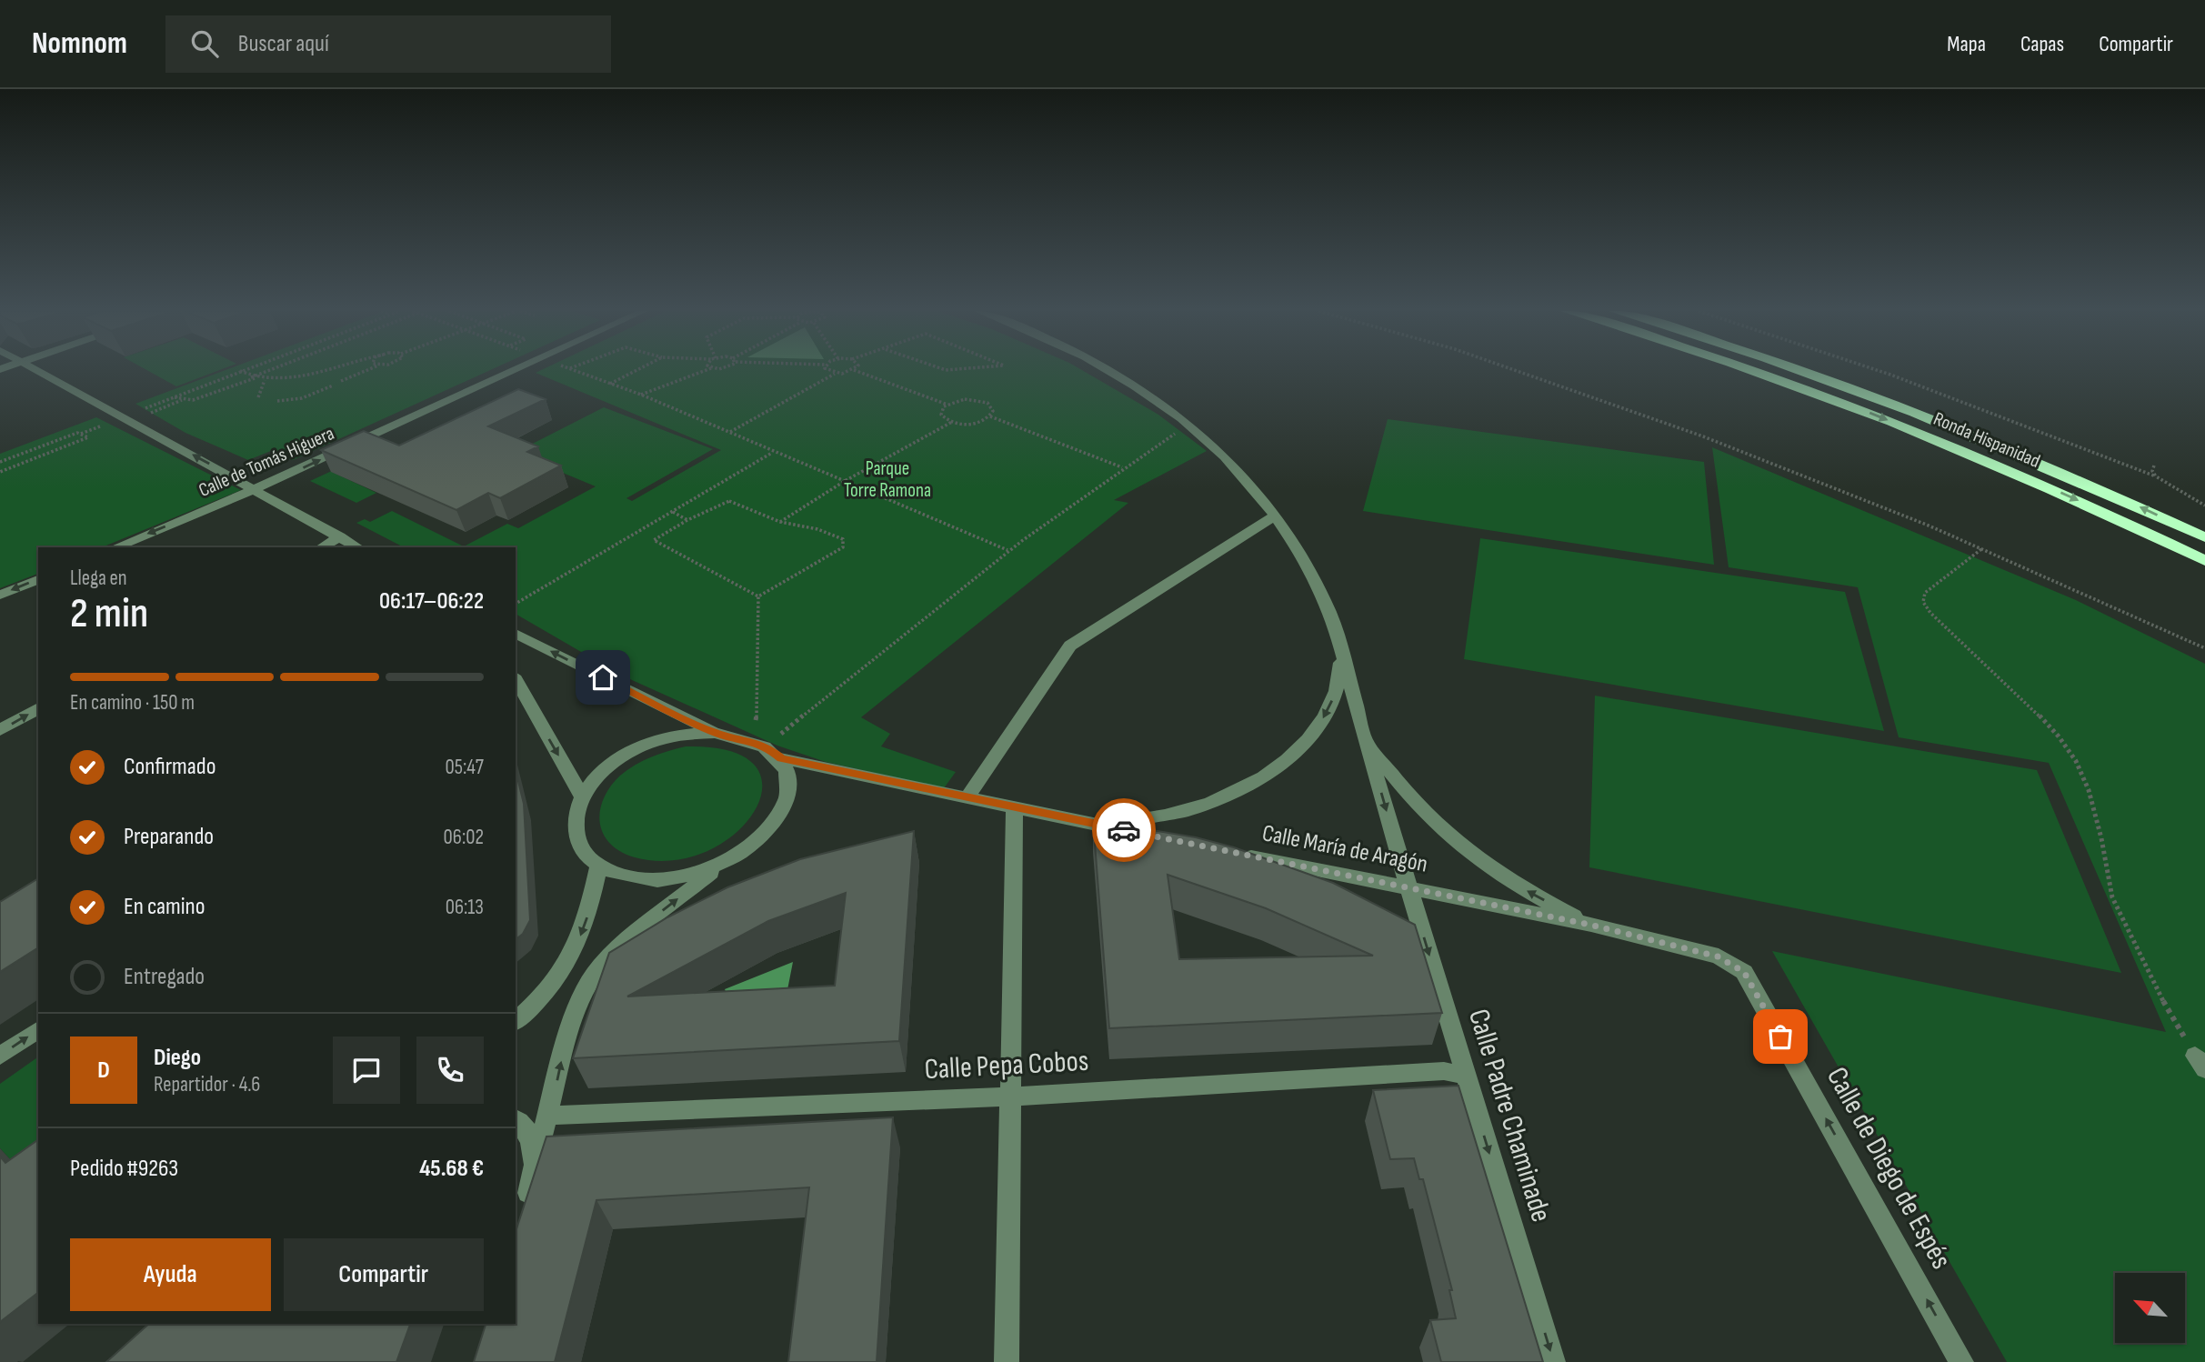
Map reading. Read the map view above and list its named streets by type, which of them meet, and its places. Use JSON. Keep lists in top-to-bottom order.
{
  "streets": {
    "highway": ["Ronda Hispanidad"],
    "street": [
      "Calle de Tomás Higuera",
      "Calle María de Aragón",
      "Calle Pepa Cobos",
      "Calle Padre Chaminade",
      "Calle de Diego de Espés"
    ]
  },
  "crossings": [
    ["Calle María de Aragón", "Calle Padre Chaminade"],
    ["Calle María de Aragón", "Calle de Diego de Espés"],
    ["Calle Pepa Cobos", "Calle Padre Chaminade"]
  ],
  "one_way": ["Calle Padre Chaminade", "Calle de Diego de Espés"],
  "parks": ["Parque Torre Ramona"],
  "north": "top left",
  "page": {
    "header": "Nomnom",
    "search": "Buscar aquí",
    "nav": ["Mapa", "Capas", "Compartir"],
    "heading": ["2 min", "Llega en", "06:17–06:22"],
    "panel": [
      "Diego",
      "Repartidor · 4.6",
      "Pedido #9263",
      "45.68 €"
    ],
    "bar": "En camino · 150 m",
    "list": [
      ["Confirmado", "05:47"],
      ["Preparando", "06:02"],
      ["En camino", "06:13"],
      "Entregado"
    ],
    "round": "D",
    "buttons": ["Ayuda", "Compartir"]
  }
}
